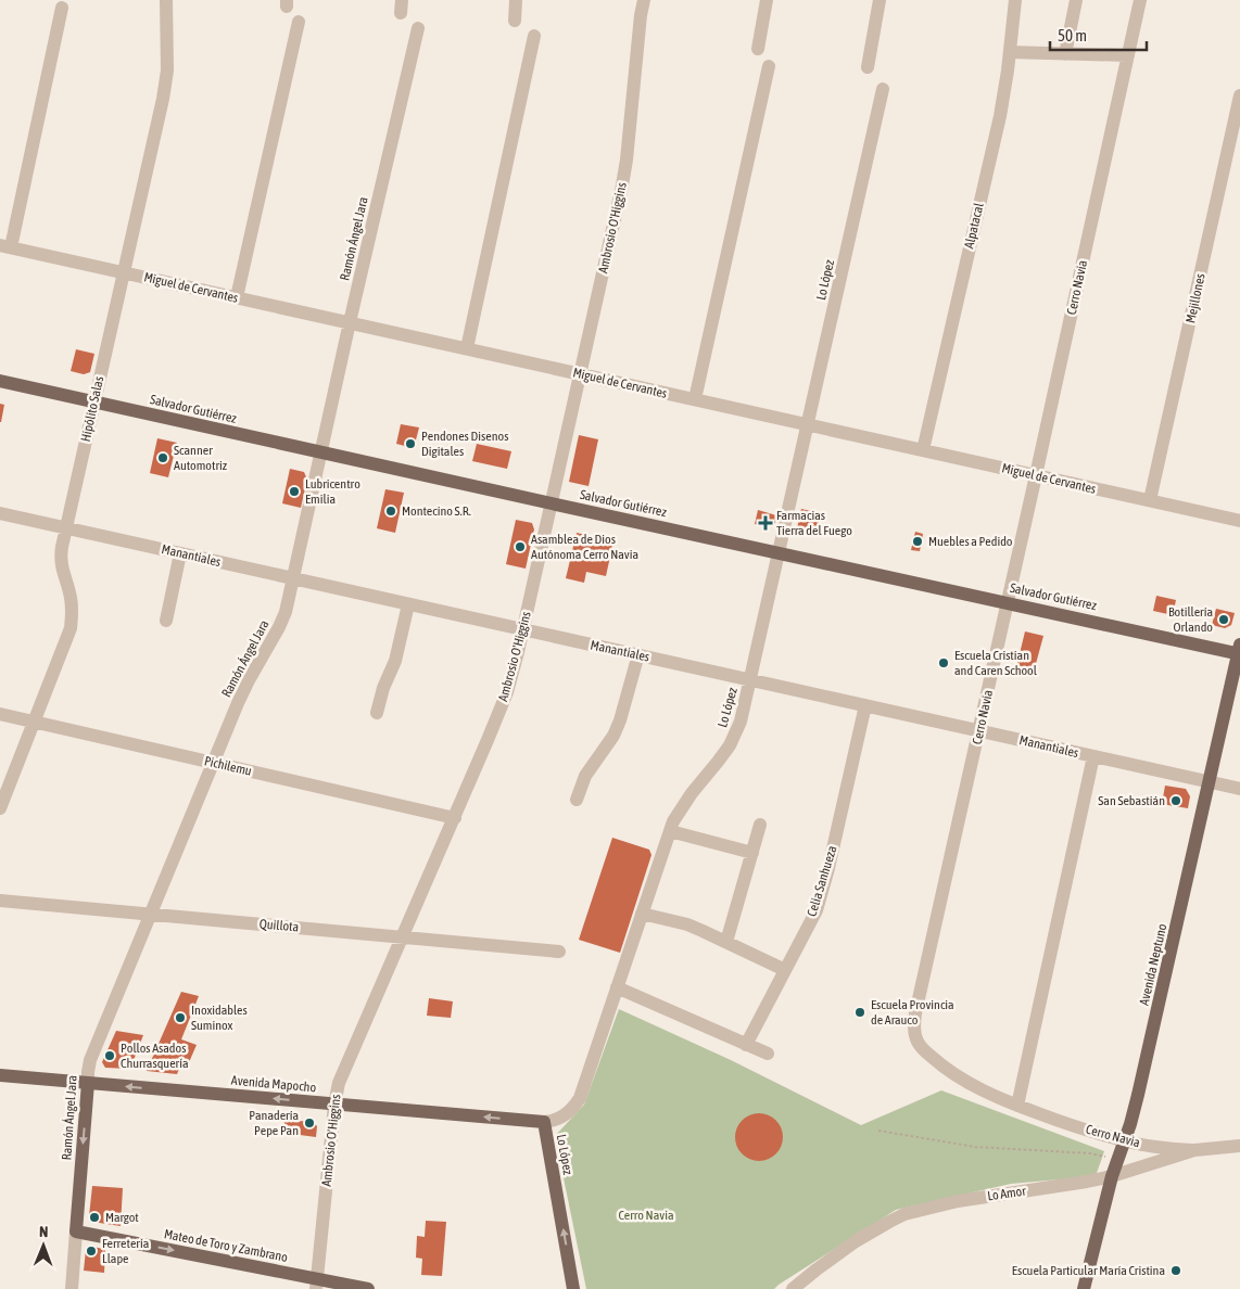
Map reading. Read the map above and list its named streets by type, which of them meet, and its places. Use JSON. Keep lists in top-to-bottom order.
{
  "streets": {
    "main road": [
      "Ramón Ángel Jara",
      "Lo López",
      "Salvador Gutiérrez",
      "Avenida Neptuno",
      "Avenida Mapocho",
      "Mateo de Toro y Zambrano"
    ],
    "street": [
      "Alpatacal",
      "Ambrosio O'Higgins",
      "Miguel de Cervantes",
      "Cerro Navia",
      "Mejillones",
      "Hipólito Salas",
      "Manantiales",
      "Pichilemu",
      "Celia Sanhueza",
      "Quillota",
      "Lo Amor"
    ]
  },
  "crossings": [
    ["Alpatacal", "Miguel de Cervantes"],
    ["Ambrosio O'Higgins", "Miguel de Cervantes"],
    ["Ambrosio O'Higgins", "Salvador Gutiérrez"],
    ["Ambrosio O'Higgins", "Manantiales"],
    ["Ambrosio O'Higgins", "Pichilemu"],
    ["Ambrosio O'Higgins", "Quillota"],
    ["Ambrosio O'Higgins", "Avenida Mapocho"],
    ["Ambrosio O'Higgins", "Mateo de Toro y Zambrano"],
    ["Ramón Ángel Jara", "Miguel de Cervantes"],
    ["Ramón Ángel Jara", "Salvador Gutiérrez"],
    ["Ramón Ángel Jara", "Manantiales"],
    ["Ramón Ángel Jara", "Pichilemu"],
    ["Ramón Ángel Jara", "Quillota"],
    ["Ramón Ángel Jara", "Avenida Mapocho"],
    ["Ramón Ángel Jara", "Mateo de Toro y Zambrano"],
    ["Lo López", "Miguel de Cervantes"],
    ["Lo López", "Salvador Gutiérrez"],
    ["Lo López", "Manantiales"],
    ["Lo López", "Avenida Mapocho"],
    ["Miguel de Cervantes", "Cerro Navia"],
    ["Miguel de Cervantes", "Mejillones"],
    ["Miguel de Cervantes", "Hipólito Salas"],
    ["Cerro Navia", "Salvador Gutiérrez"],
    ["Cerro Navia", "Manantiales"],
    ["Cerro Navia", "Avenida Neptuno"],
    ["Cerro Navia", "Lo Amor"],
    ["Hipólito Salas", "Salvador Gutiérrez"],
    ["Hipólito Salas", "Manantiales"],
    ["Hipólito Salas", "Pichilemu"],
    ["Salvador Gutiérrez", "Avenida Neptuno"],
    ["Manantiales", "Celia Sanhueza"],
    ["Manantiales", "Avenida Neptuno"],
    ["Avenida Neptuno", "Lo Amor"]
  ],
  "one_way": ["Avenida Mapocho", "Mateo de Toro y Zambrano"],
  "parks": ["Cerro Navia"],
  "places": {
    "other": [
      "Pendones Disenos Digitales",
      "Scanner Automotriz",
      "Lubricentro Emilia",
      "Montecino S.R.",
      "Muebles a Pedido",
      "Asamblea de Dios Autónoma Cerro Navia",
      "Botillería Orlando",
      "Escuela Cristian and Caren School",
      "San Sebastián",
      "Escuela Provincia de Arauco",
      "Inoxidables Suminox",
      "Pollos Asados Churrasquería",
      "Panadería Pepe Pan",
      "Margot",
      "Ferretería Llape",
      "Escuela Particular María Cristina"
    ],
    "health": ["Farmacias Tierra del Fuego"]
  },
  "scale_bar": "50 m",
  "north": "top"
}
